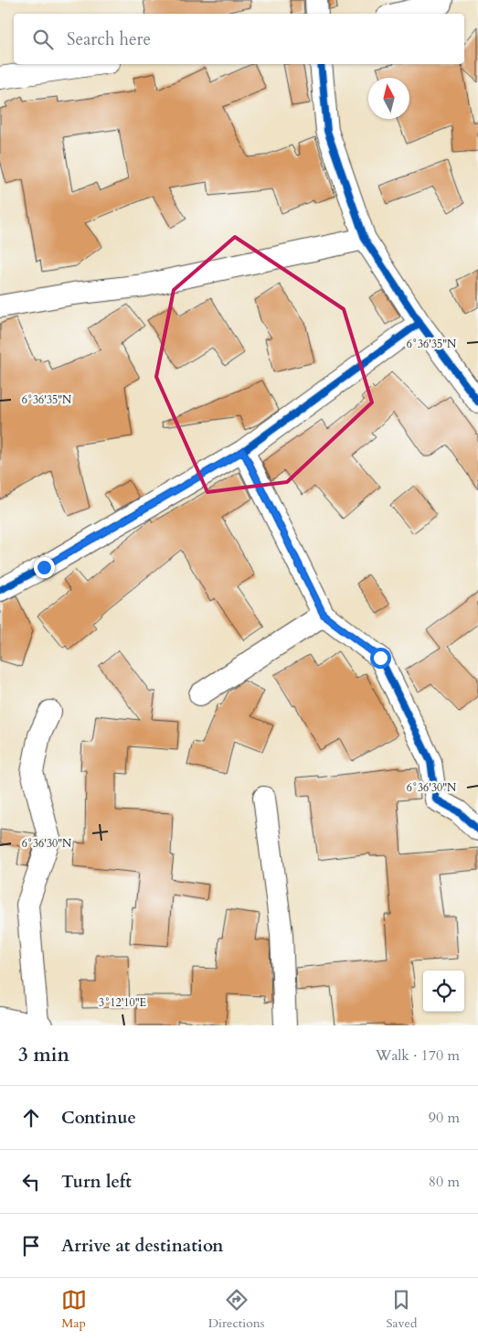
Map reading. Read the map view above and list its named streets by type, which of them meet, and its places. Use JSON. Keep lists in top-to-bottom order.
{
  "north": "top",
  "page": {
    "search": "Search here",
    "heading": ["3 min", "Walk · 170 m"],
    "list": [
      ["Continue", "90 m"],
      ["Turn left", "80 m"],
      "Arrive at destination"
    ],
    "nav": ["Map", "Directions", "Saved"]
  },
  "coordinates": ["6°36'35\"N", "6°36'30\"N", "3°12'10\"E"]
}
